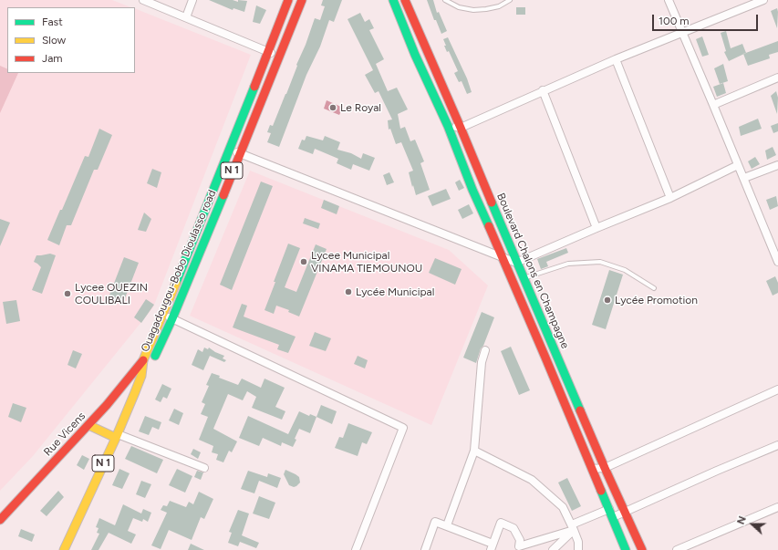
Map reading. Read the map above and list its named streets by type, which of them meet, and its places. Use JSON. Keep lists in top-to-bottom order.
{
  "streets": {
    "main road": [
      "N 1",
      "Ouagadougou-Bobo Dioulasso road",
      "Boulevard Chalons en Champagne",
      "Rue Vicens"
    ]
  },
  "crossings": [
    ["N 1", "Ouagadougou-Bobo Dioulasso road"],
    ["Ouagadougou-Bobo Dioulasso road", "Rue Vicens"]
  ],
  "places": [
    "Le Royal",
    "Lycee Municipal VINAMA TIEMOUNOU",
    "Lycée Municipal",
    "Lycee OUEZIN COULIBALI",
    "Lycée Promotion"
  ],
  "legend": ["Fast", "Slow", "Jam"],
  "scale_bar": "100 m",
  "north": "left"
}
